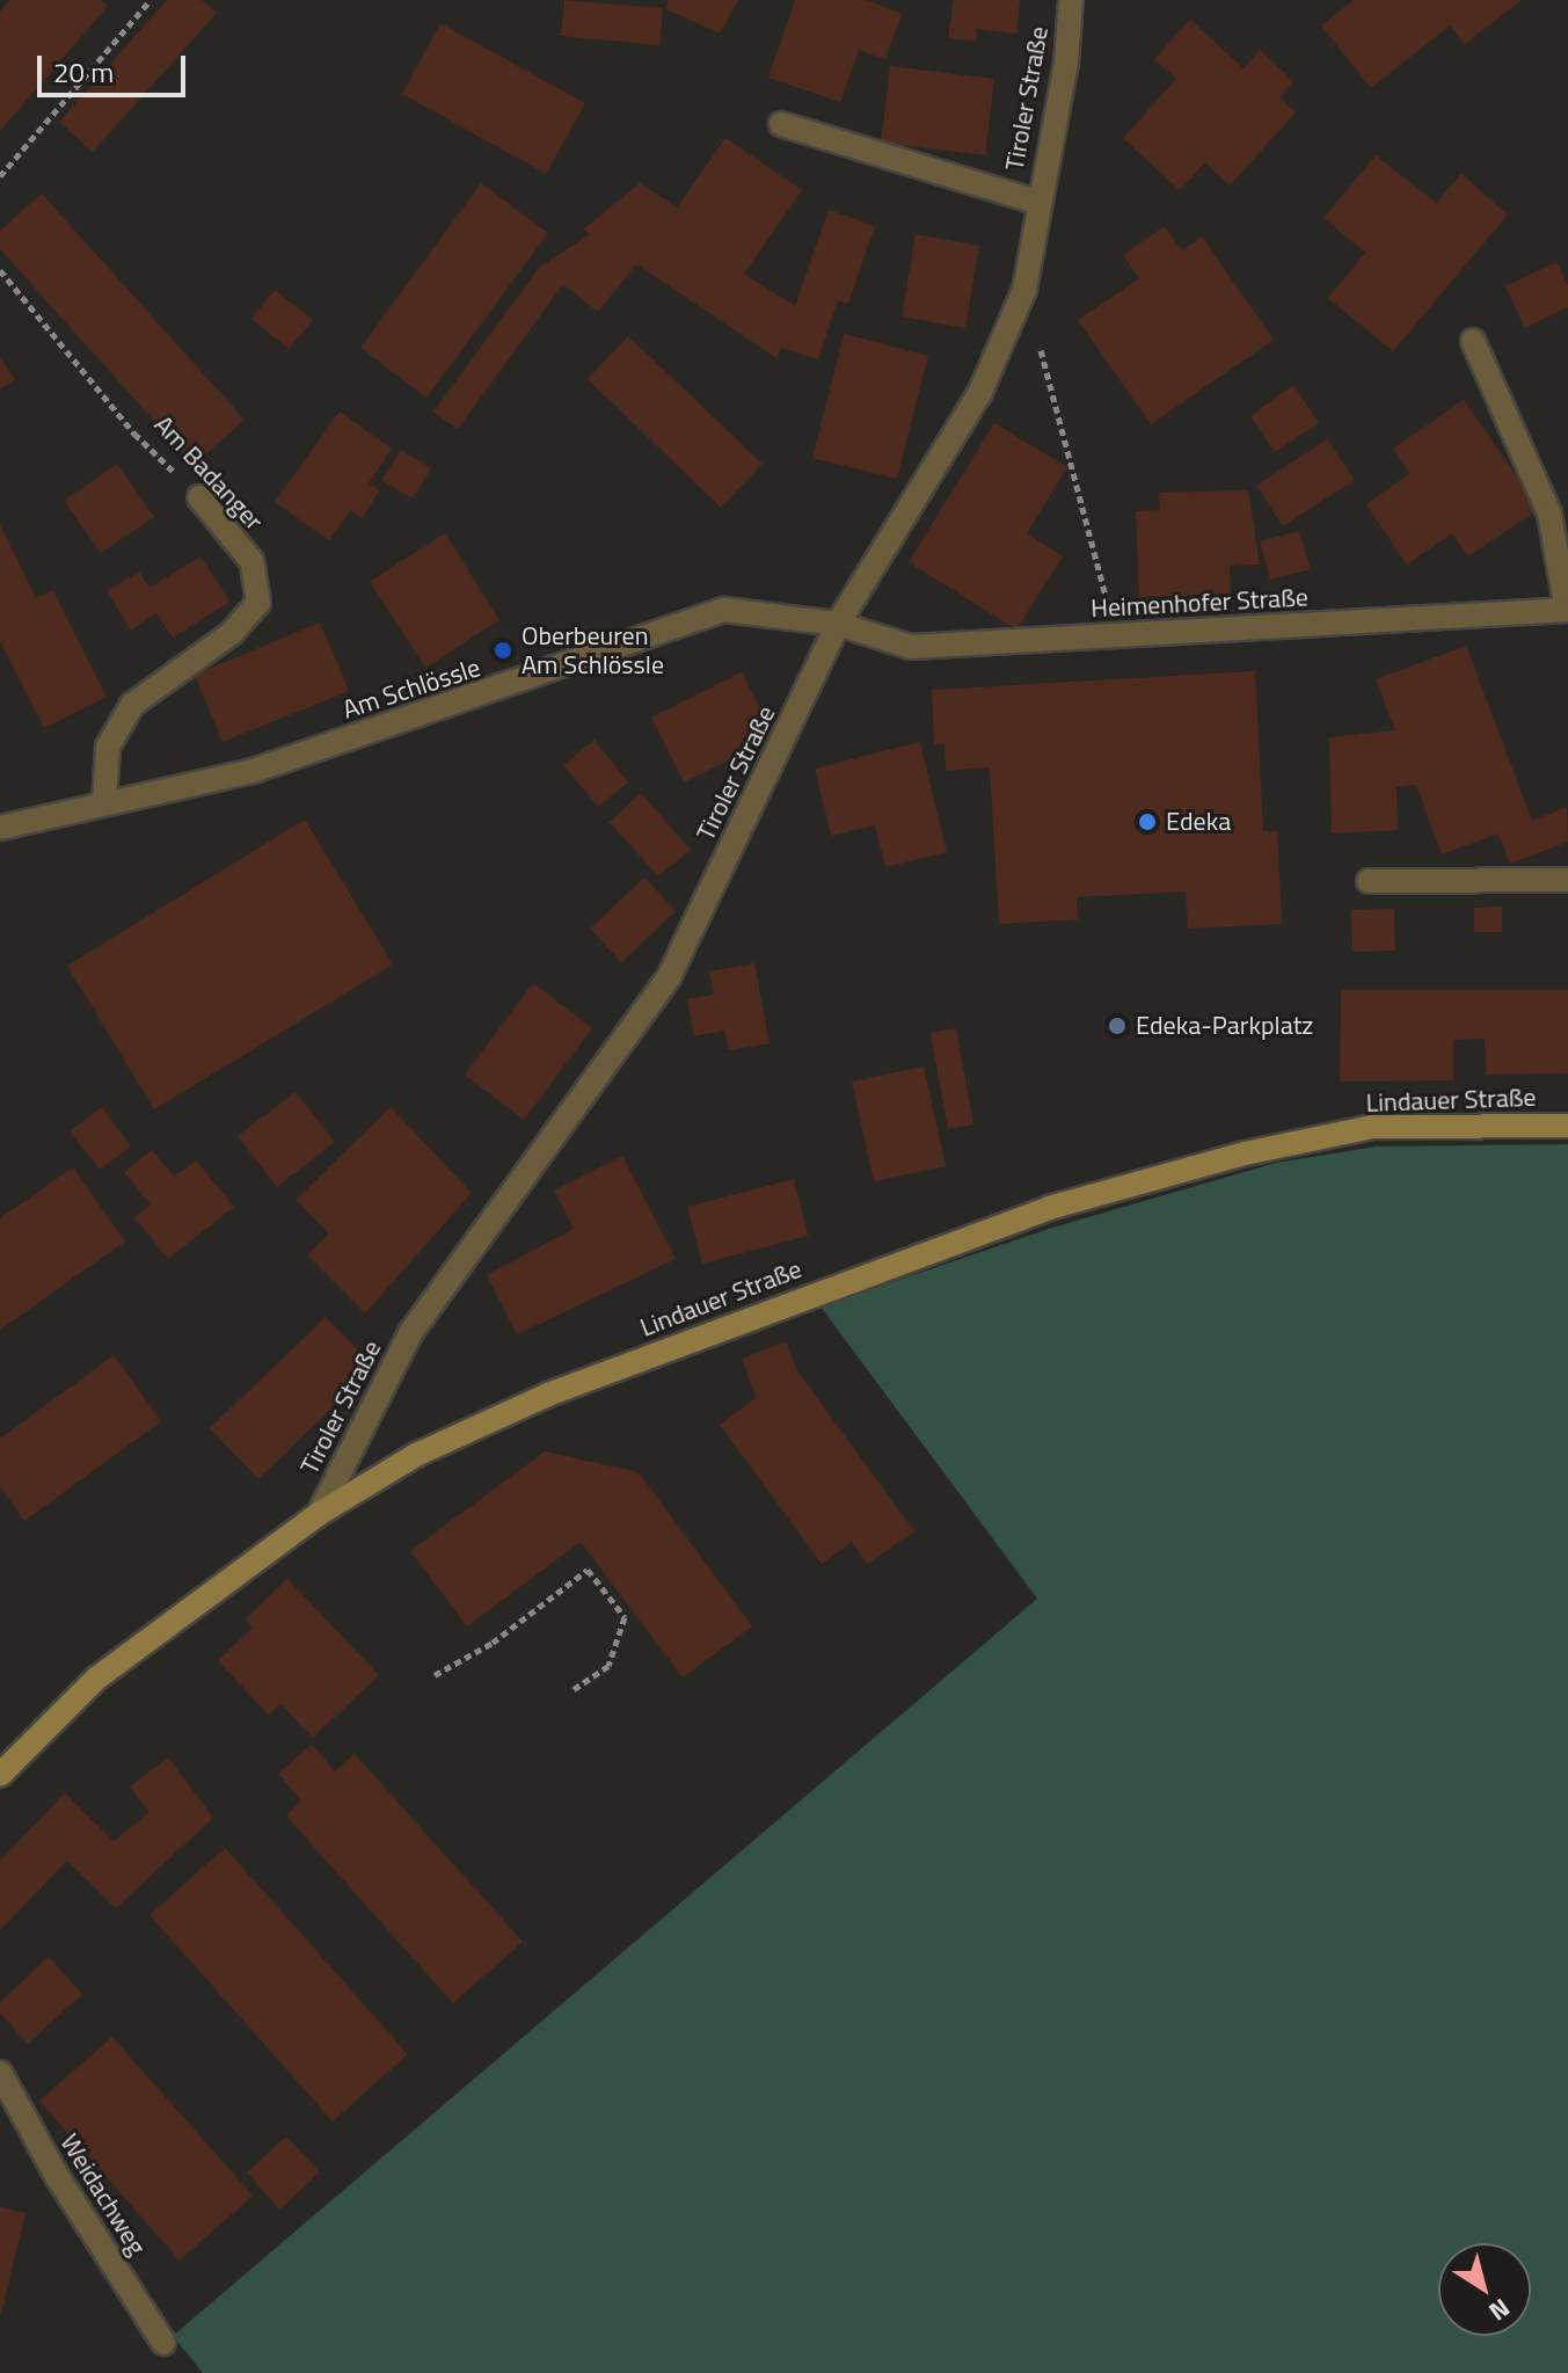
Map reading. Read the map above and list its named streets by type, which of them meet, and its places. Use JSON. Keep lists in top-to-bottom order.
{
  "streets": {
    "main road": ["Lindauer Straße"],
    "street": [
      "Tiroler Straße",
      "Am Badanger",
      "Heimenhofer Straße",
      "Am Schlössle",
      "Weidachweg"
    ]
  },
  "crossings": [
    ["Tiroler Straße", "Heimenhofer Straße"],
    ["Tiroler Straße", "Am Schlössle"],
    ["Tiroler Straße", "Lindauer Straße"],
    ["Am Badanger", "Am Schlössle"],
    ["Heimenhofer Straße", "Am Schlössle"]
  ],
  "places": ["Oberbeuren Am Schlössle", "Edeka", "Edeka-Parkplatz"],
  "scale_bar": "20 m",
  "north": "bottom right"
}
